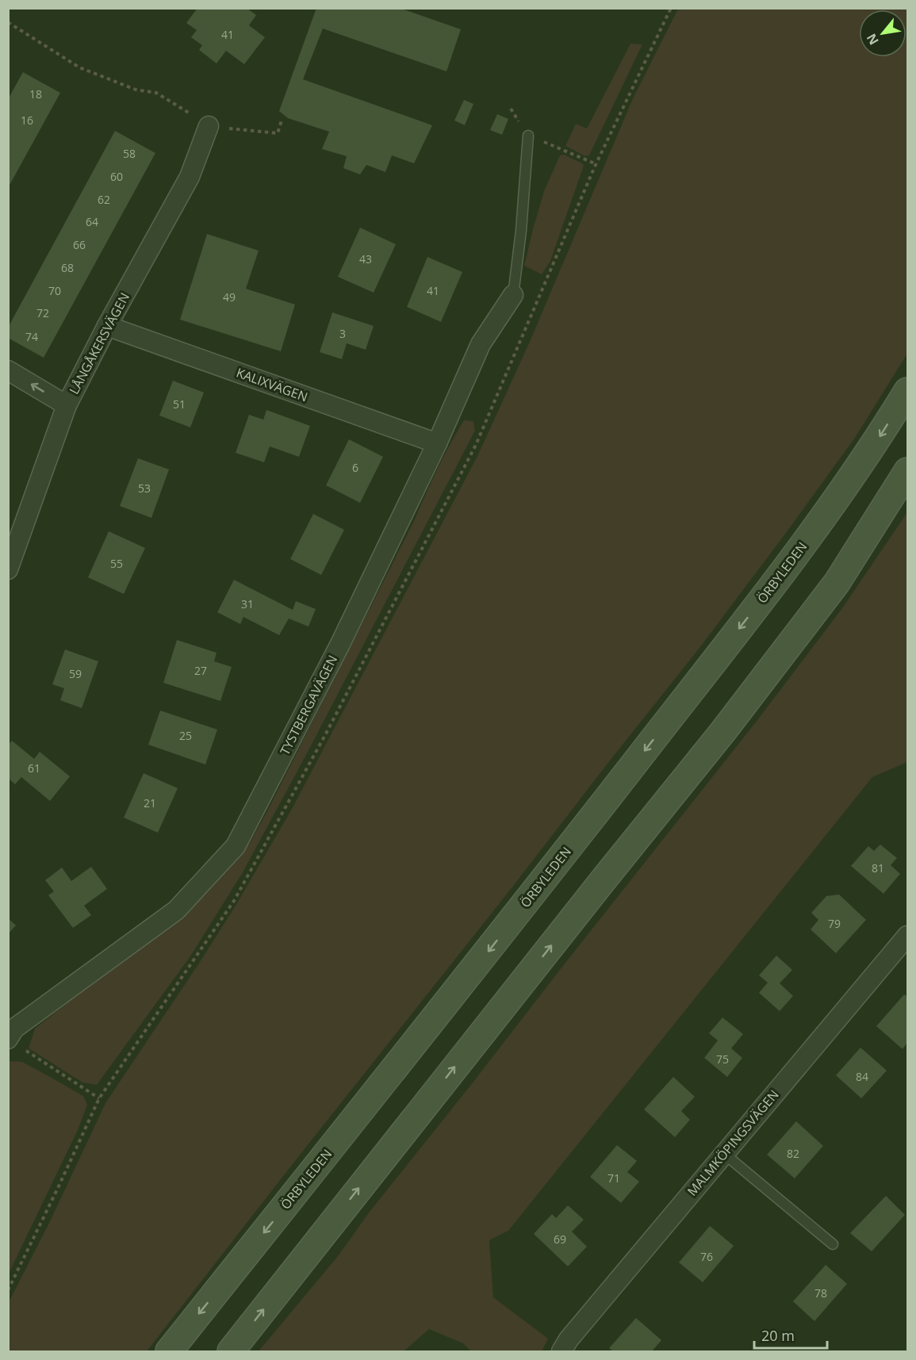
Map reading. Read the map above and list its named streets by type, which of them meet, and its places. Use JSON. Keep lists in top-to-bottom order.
{
  "streets": {
    "main road": ["ÖRBYLEDEN"],
    "street": [
      "LÅNGÅKERSVÄGEN",
      "KALIXVÄGEN",
      "TYSTBERGAVÄGEN",
      "MALMKÖPINGSVÄGEN"
    ]
  },
  "crossings": [
    ["LÅNGÅKERSVÄGEN", "KALIXVÄGEN"],
    ["KALIXVÄGEN", "TYSTBERGAVÄGEN"]
  ],
  "house_numbers": [
    "41",
    "18",
    "16",
    "58",
    "60",
    "62",
    "64",
    "66",
    "43",
    "68",
    "70",
    "41",
    "49",
    "72",
    "3",
    "74",
    "51",
    "6",
    "53",
    "55",
    "31",
    "27",
    "59",
    "25",
    "61",
    "21",
    "81",
    "79",
    "75",
    "84",
    "82",
    "71",
    "69",
    "76",
    "78"
  ],
  "scale_bar": "20 m",
  "north": "bottom left"
}
